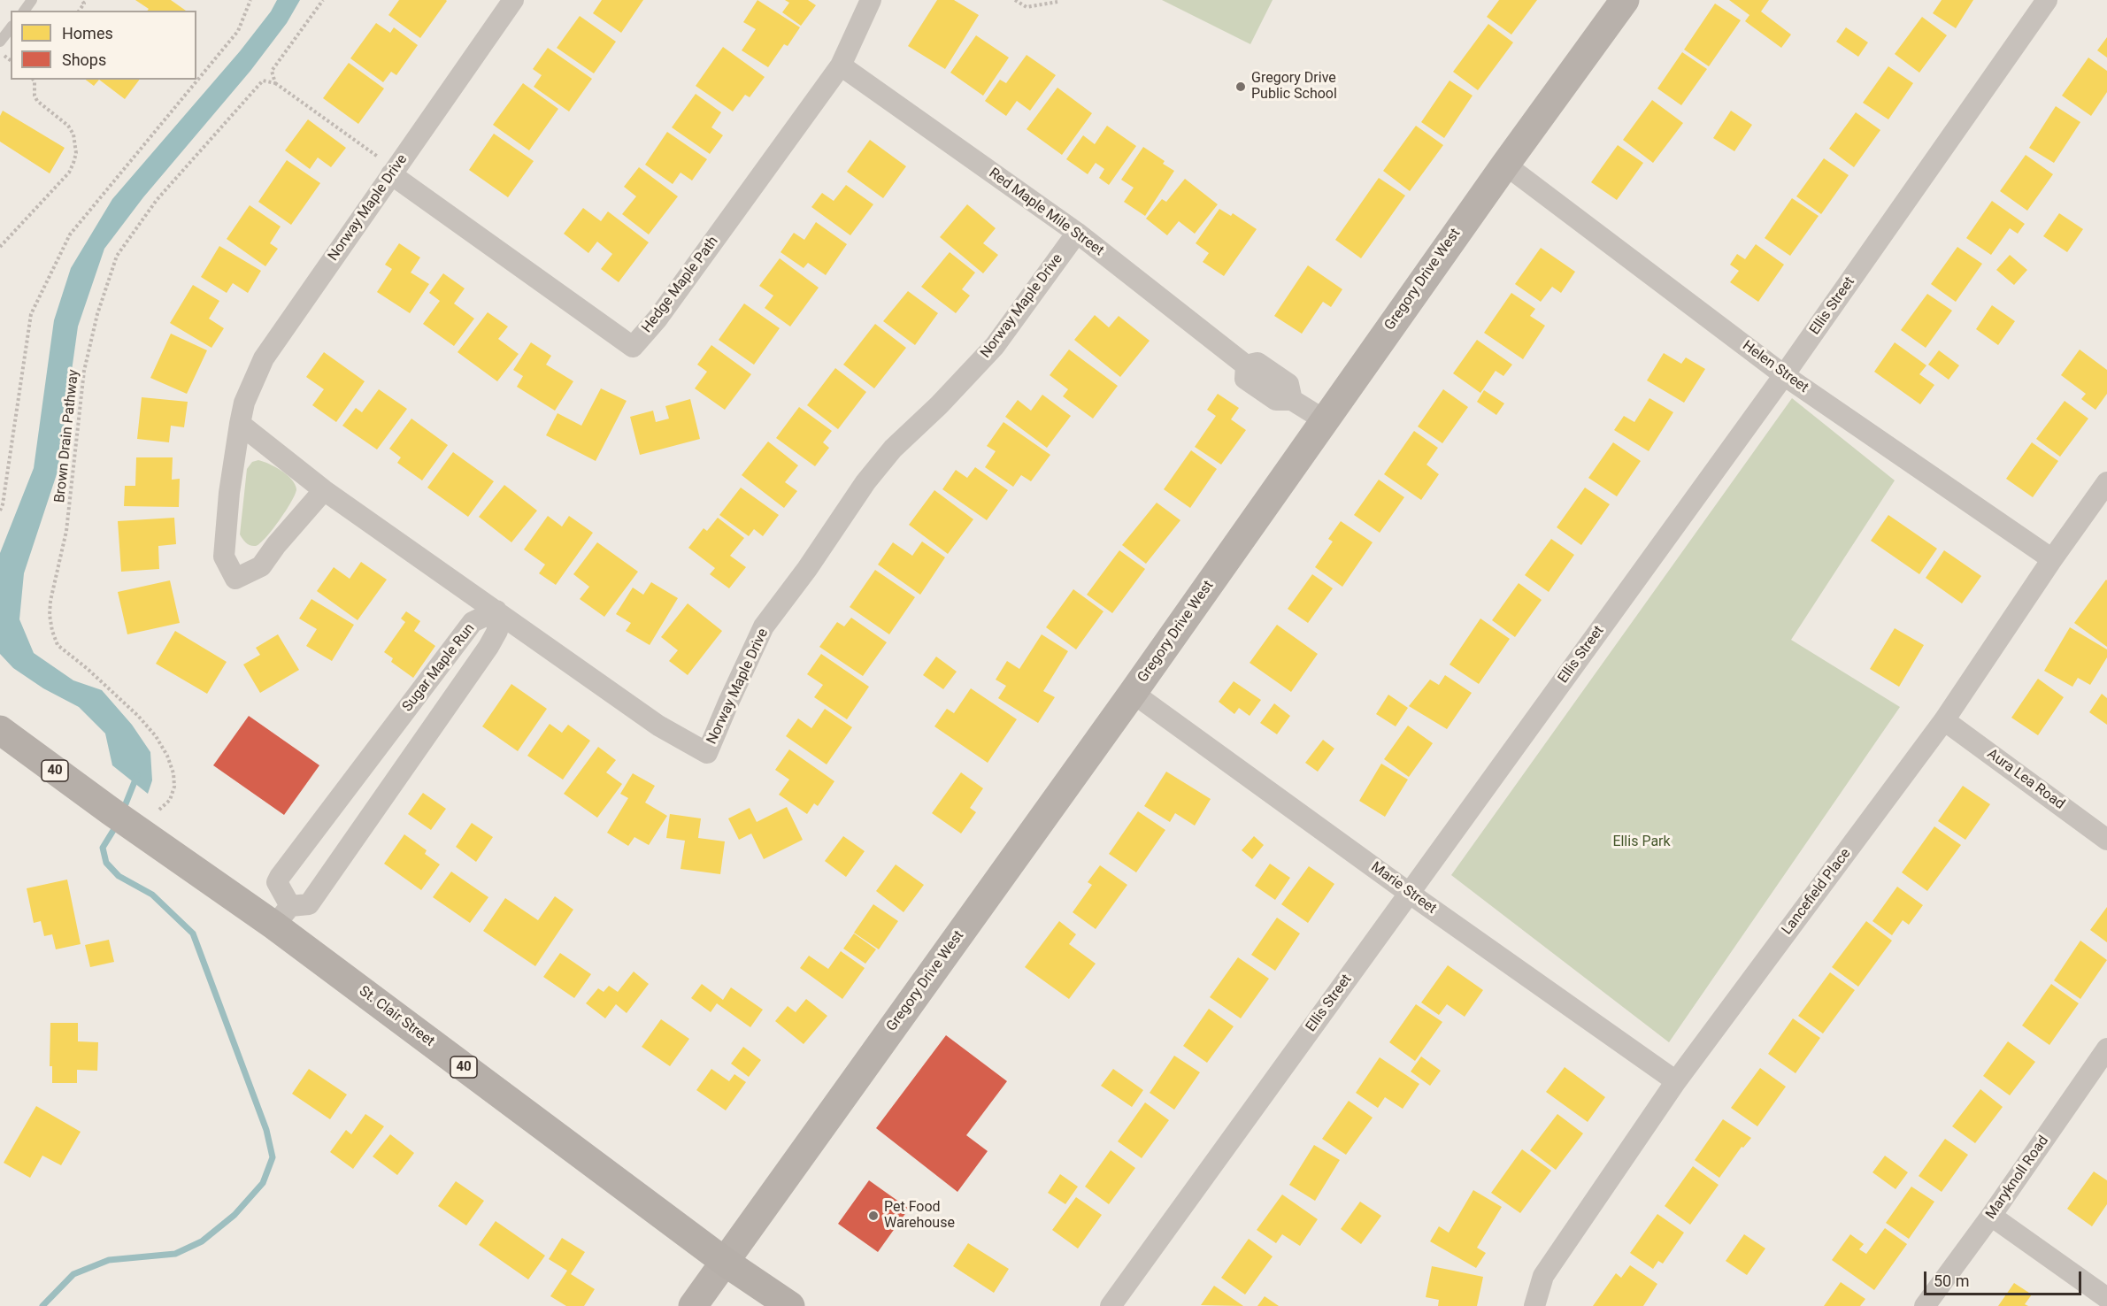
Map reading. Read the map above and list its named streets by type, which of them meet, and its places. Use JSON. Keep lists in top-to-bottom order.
{
  "streets": {
    "main road": ["40", "St. Clair Street"],
    "street": [
      "Norway Maple Drive",
      "Red Maple Mile Street",
      "Gregory Drive West",
      "Hedge Maple Path",
      "Ellis Street",
      "Helen Street",
      "Sugar Maple Run",
      "Aura Lea Road",
      "Marie Street",
      "Lancefield Place",
      "Maryknoll Road"
    ],
    "path": ["Brown Drain Pathway"]
  },
  "crossings": [
    ["Norway Maple Drive", "Red Maple Mile Street"],
    ["Norway Maple Drive", "Hedge Maple Path"],
    ["Norway Maple Drive", "Sugar Maple Run"],
    ["Red Maple Mile Street", "Gregory Drive West"],
    ["Red Maple Mile Street", "Hedge Maple Path"],
    ["Gregory Drive West", "Helen Street"],
    ["Gregory Drive West", "Marie Street"],
    ["Gregory Drive West", "St. Clair Street"],
    ["Ellis Street", "Helen Street"],
    ["Ellis Street", "Marie Street"],
    ["Helen Street", "Lancefield Place"],
    ["Sugar Maple Run", "St. Clair Street"],
    ["Aura Lea Road", "Lancefield Place"],
    ["Marie Street", "Lancefield Place"]
  ],
  "parks": ["Ellis Park"],
  "places": ["Gregory Drive Public School", "Pet Food Warehouse"],
  "legend": ["Homes", "Shops"],
  "scale_bar": "50 m"
}
